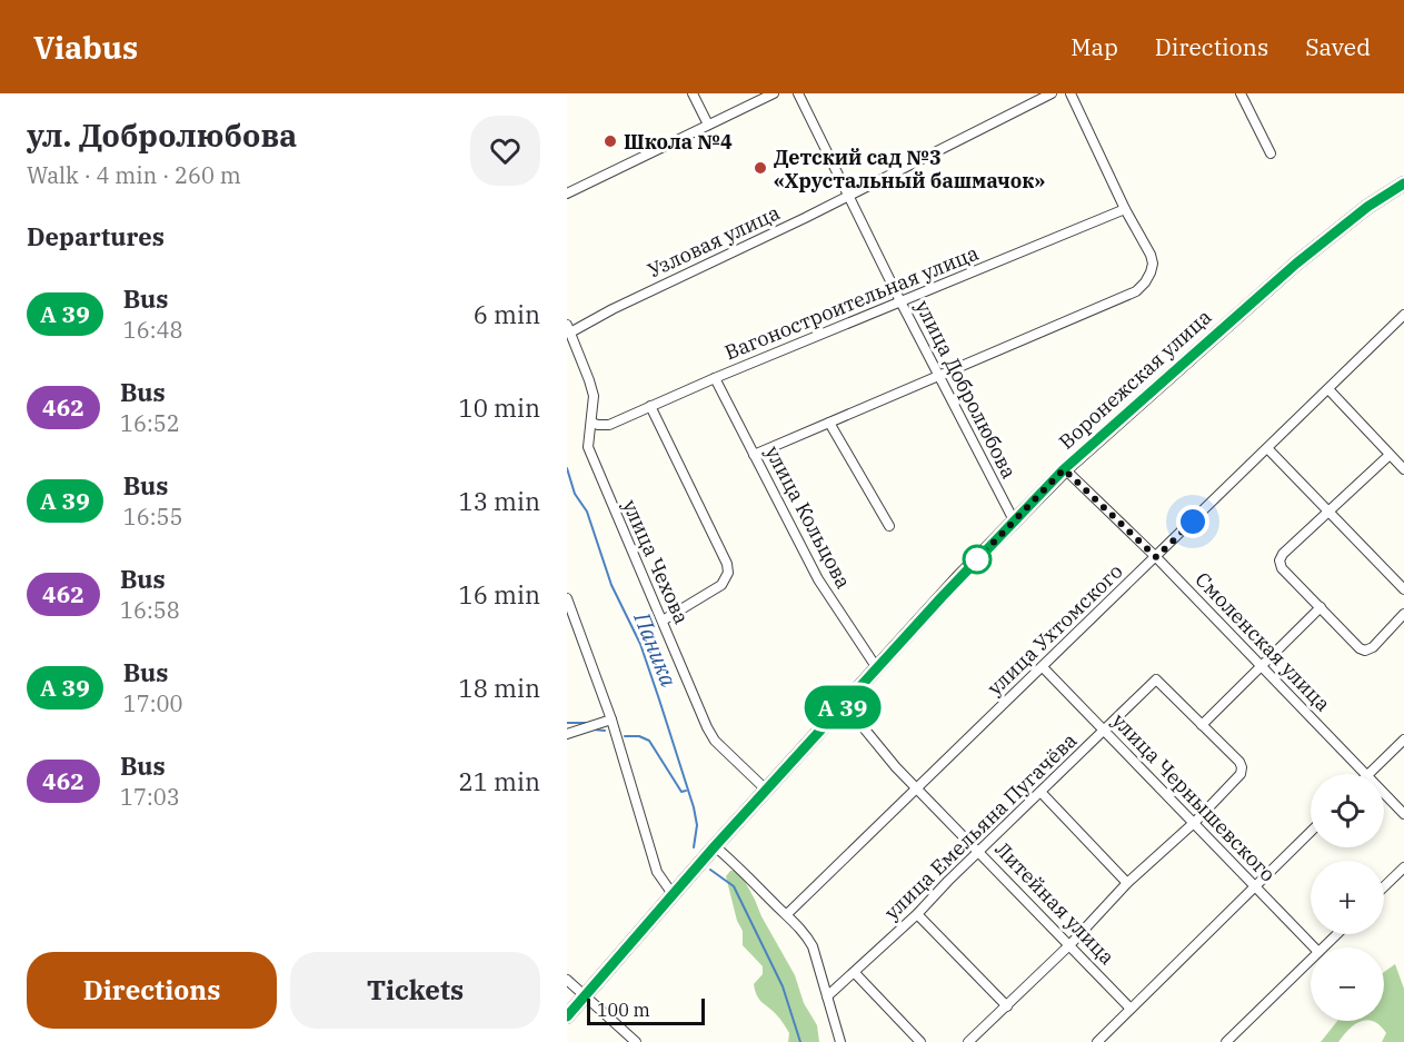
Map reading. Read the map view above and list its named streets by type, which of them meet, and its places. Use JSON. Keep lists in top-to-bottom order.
{
  "streets": {
    "street": [
      "Узловая улица",
      "Вагоностроительная улица",
      "Воронежская улица",
      "улица Добролюбова",
      "улица Кольцова",
      "улица Чехова",
      "улица Ухтомского",
      "Смоленская улица",
      "улица Чернышевского",
      "улица Емельяна Пугачёва",
      "Литейная улица"
    ]
  },
  "crossings": [
    ["Узловая улица", "улица Добролюбова"],
    ["Узловая улица", "улица Чехова"],
    ["Вагоностроительная улица", "улица Добролюбова"],
    ["Вагоностроительная улица", "улица Кольцова"],
    ["Вагоностроительная улица", "улица Чехова"],
    ["Воронежская улица", "улица Добролюбова"],
    ["Воронежская улица", "улица Кольцова"],
    ["Воронежская улица", "улица Чехова"],
    ["Воронежская улица", "Смоленская улица"],
    ["Воронежская улица", "Литейная улица"],
    ["улица Ухтомского", "Смоленская улица"],
    ["улица Ухтомского", "улица Чернышевского"],
    ["улица Ухтомского", "Литейная улица"],
    ["улица Чернышевского", "улица Емельяна Пугачёва"],
    ["улица Емельяна Пугачёва", "Литейная улица"]
  ],
  "water": ["Паника"],
  "places": ["Школа №4", "Детский сад №3 «Хрустальный башмачок»"],
  "scale_bar": "100 m",
  "page": {
    "header": "Viabus",
    "nav": ["Map", "Directions", "Saved"],
    "heading": [
      ["ул. Добролюбова", "Walk · 4 min · 260 m"],
      "Departures"
    ],
    "on_map": "А 39",
    "list": [
      {
        "mark": "А 39",
        "name": "Bus",
        "note": "16:48",
        "value": "6 min"
      },
      {
        "mark": "462",
        "name": "Bus",
        "note": "16:52",
        "value": "10 min"
      },
      {
        "mark": "А 39",
        "name": "Bus",
        "note": "16:55",
        "value": "13 min"
      },
      {
        "mark": "462",
        "name": "Bus",
        "note": "16:58",
        "value": "16 min"
      },
      {
        "mark": "А 39",
        "name": "Bus",
        "note": "17:00",
        "value": "18 min"
      },
      {
        "mark": "462",
        "name": "Bus",
        "note": "17:03",
        "value": "21 min"
      }
    ],
    "map_buttons": ["+", "−"],
    "buttons": ["Directions", "Tickets"],
    "scale": "100 m"
  }
}
